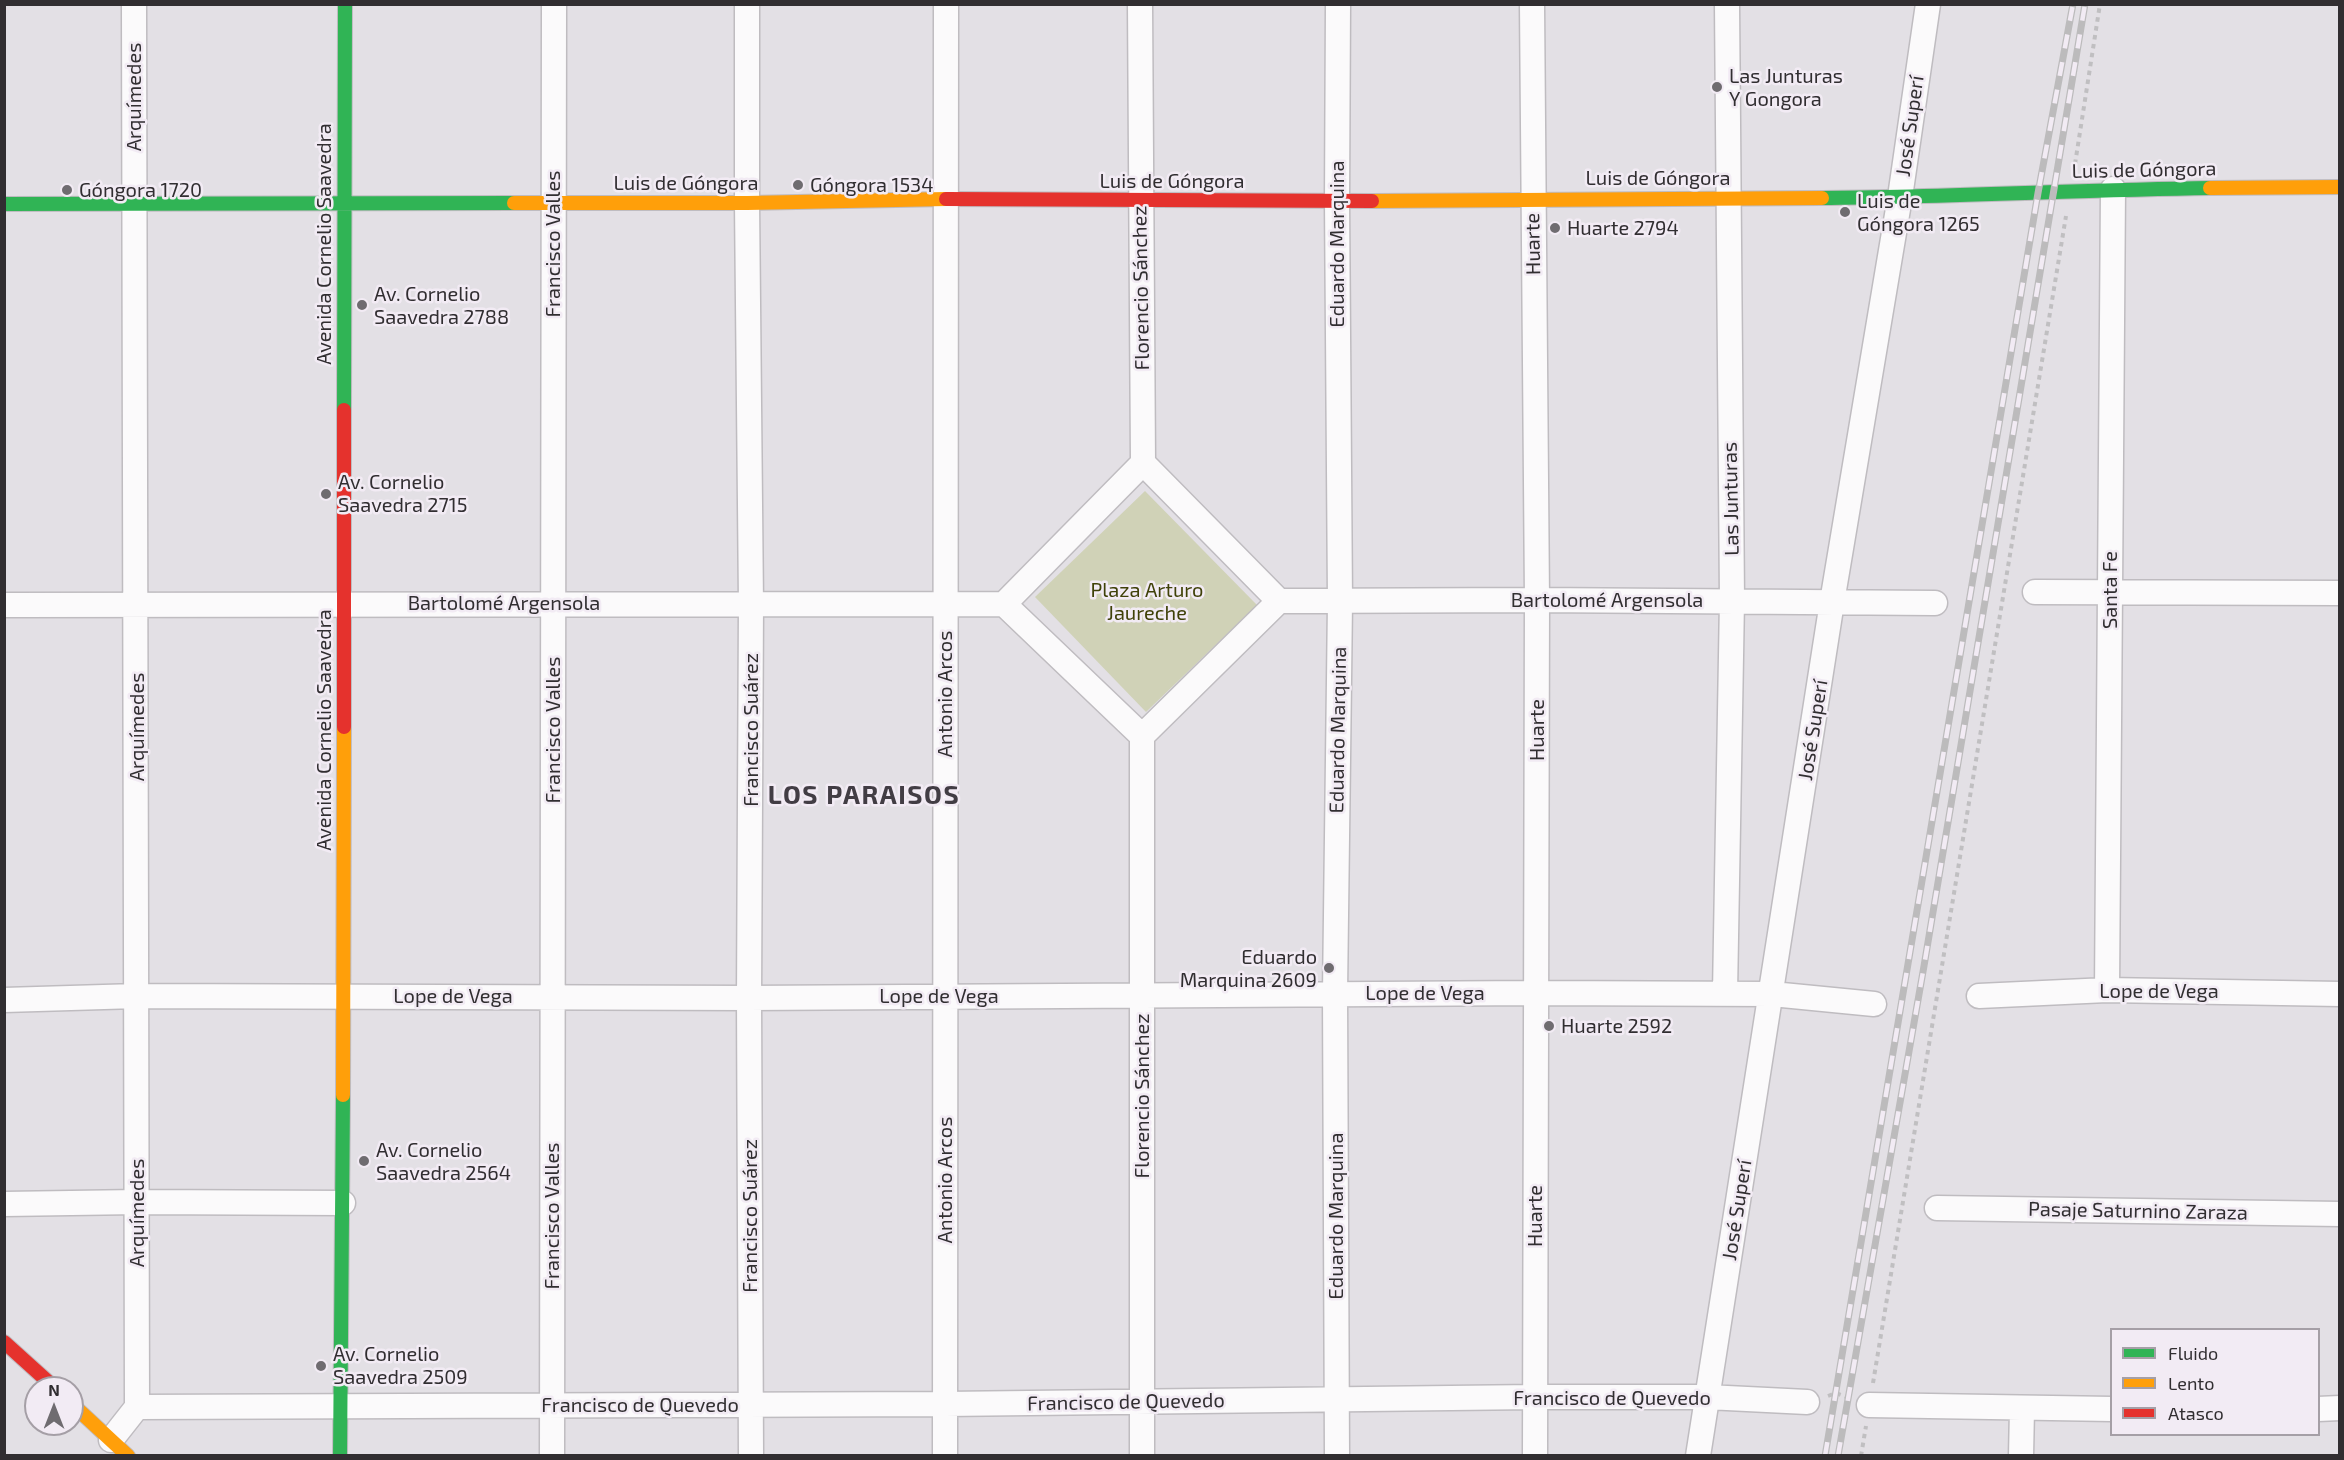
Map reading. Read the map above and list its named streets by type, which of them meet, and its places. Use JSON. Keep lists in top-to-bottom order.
{
  "streets": {
    "main road": ["Luis de Góngora", "Avenida Cornelio Saavedra"],
    "street": [
      "Arquímedes",
      "José Superí",
      "Francisco Valles",
      "Eduardo Marquina",
      "Huarte",
      "Florencio Sánchez",
      "Las Junturas",
      "Santa Fe",
      "Bartolomé Argensola",
      "Antonio Arcos",
      "Francisco Suárez",
      "Lope de Vega",
      "Pasaje Saturnino Zaraza",
      "Francisco de Quevedo"
    ]
  },
  "crossings": [
    ["Arquímedes", "Luis de Góngora"],
    ["Arquímedes", "Bartolomé Argensola"],
    ["Arquímedes", "Lope de Vega"],
    ["Arquímedes", "Francisco de Quevedo"],
    ["José Superí", "Luis de Góngora"],
    ["José Superí", "Bartolomé Argensola"],
    ["José Superí", "Lope de Vega"],
    ["José Superí", "Francisco de Quevedo"],
    ["Luis de Góngora", "Avenida Cornelio Saavedra"],
    ["Luis de Góngora", "Francisco Valles"],
    ["Luis de Góngora", "Eduardo Marquina"],
    ["Luis de Góngora", "Huarte"],
    ["Luis de Góngora", "Florencio Sánchez"],
    ["Luis de Góngora", "Las Junturas"],
    ["Luis de Góngora", "Santa Fe"],
    ["Luis de Góngora", "Antonio Arcos"],
    ["Luis de Góngora", "Francisco Suárez"],
    ["Avenida Cornelio Saavedra", "Bartolomé Argensola"],
    ["Avenida Cornelio Saavedra", "Lope de Vega"],
    ["Avenida Cornelio Saavedra", "Francisco de Quevedo"],
    ["Francisco Valles", "Bartolomé Argensola"],
    ["Francisco Valles", "Lope de Vega"],
    ["Francisco Valles", "Francisco de Quevedo"],
    ["Eduardo Marquina", "Bartolomé Argensola"],
    ["Eduardo Marquina", "Lope de Vega"],
    ["Eduardo Marquina", "Francisco de Quevedo"],
    ["Huarte", "Bartolomé Argensola"],
    ["Huarte", "Lope de Vega"],
    ["Huarte", "Francisco de Quevedo"],
    ["Florencio Sánchez", "Lope de Vega"],
    ["Florencio Sánchez", "Francisco de Quevedo"],
    ["Las Junturas", "Bartolomé Argensola"],
    ["Las Junturas", "Lope de Vega"],
    ["Santa Fe", "Lope de Vega"],
    ["Bartolomé Argensola", "Antonio Arcos"],
    ["Bartolomé Argensola", "Francisco Suárez"],
    ["Antonio Arcos", "Lope de Vega"],
    ["Antonio Arcos", "Francisco de Quevedo"],
    ["Francisco Suárez", "Lope de Vega"],
    ["Francisco Suárez", "Francisco de Quevedo"]
  ],
  "districts": ["LOS PARAISOS"],
  "parks": ["Plaza Arturo Jaureche"],
  "places": [
    "Las Junturas Y Gongora",
    "Góngora 1534",
    "Góngora 1720",
    "Luis de Góngora 1265",
    "Huarte 2794",
    "Av. Cornelio Saavedra 2788",
    "Av. Cornelio Saavedra 2715",
    "Eduardo Marquina 2609",
    "Huarte 2592",
    "Av. Cornelio Saavedra 2564",
    "Av. Cornelio Saavedra 2509"
  ],
  "legend": ["Fluido", "Lento", "Atasco"],
  "north": "top"
}
